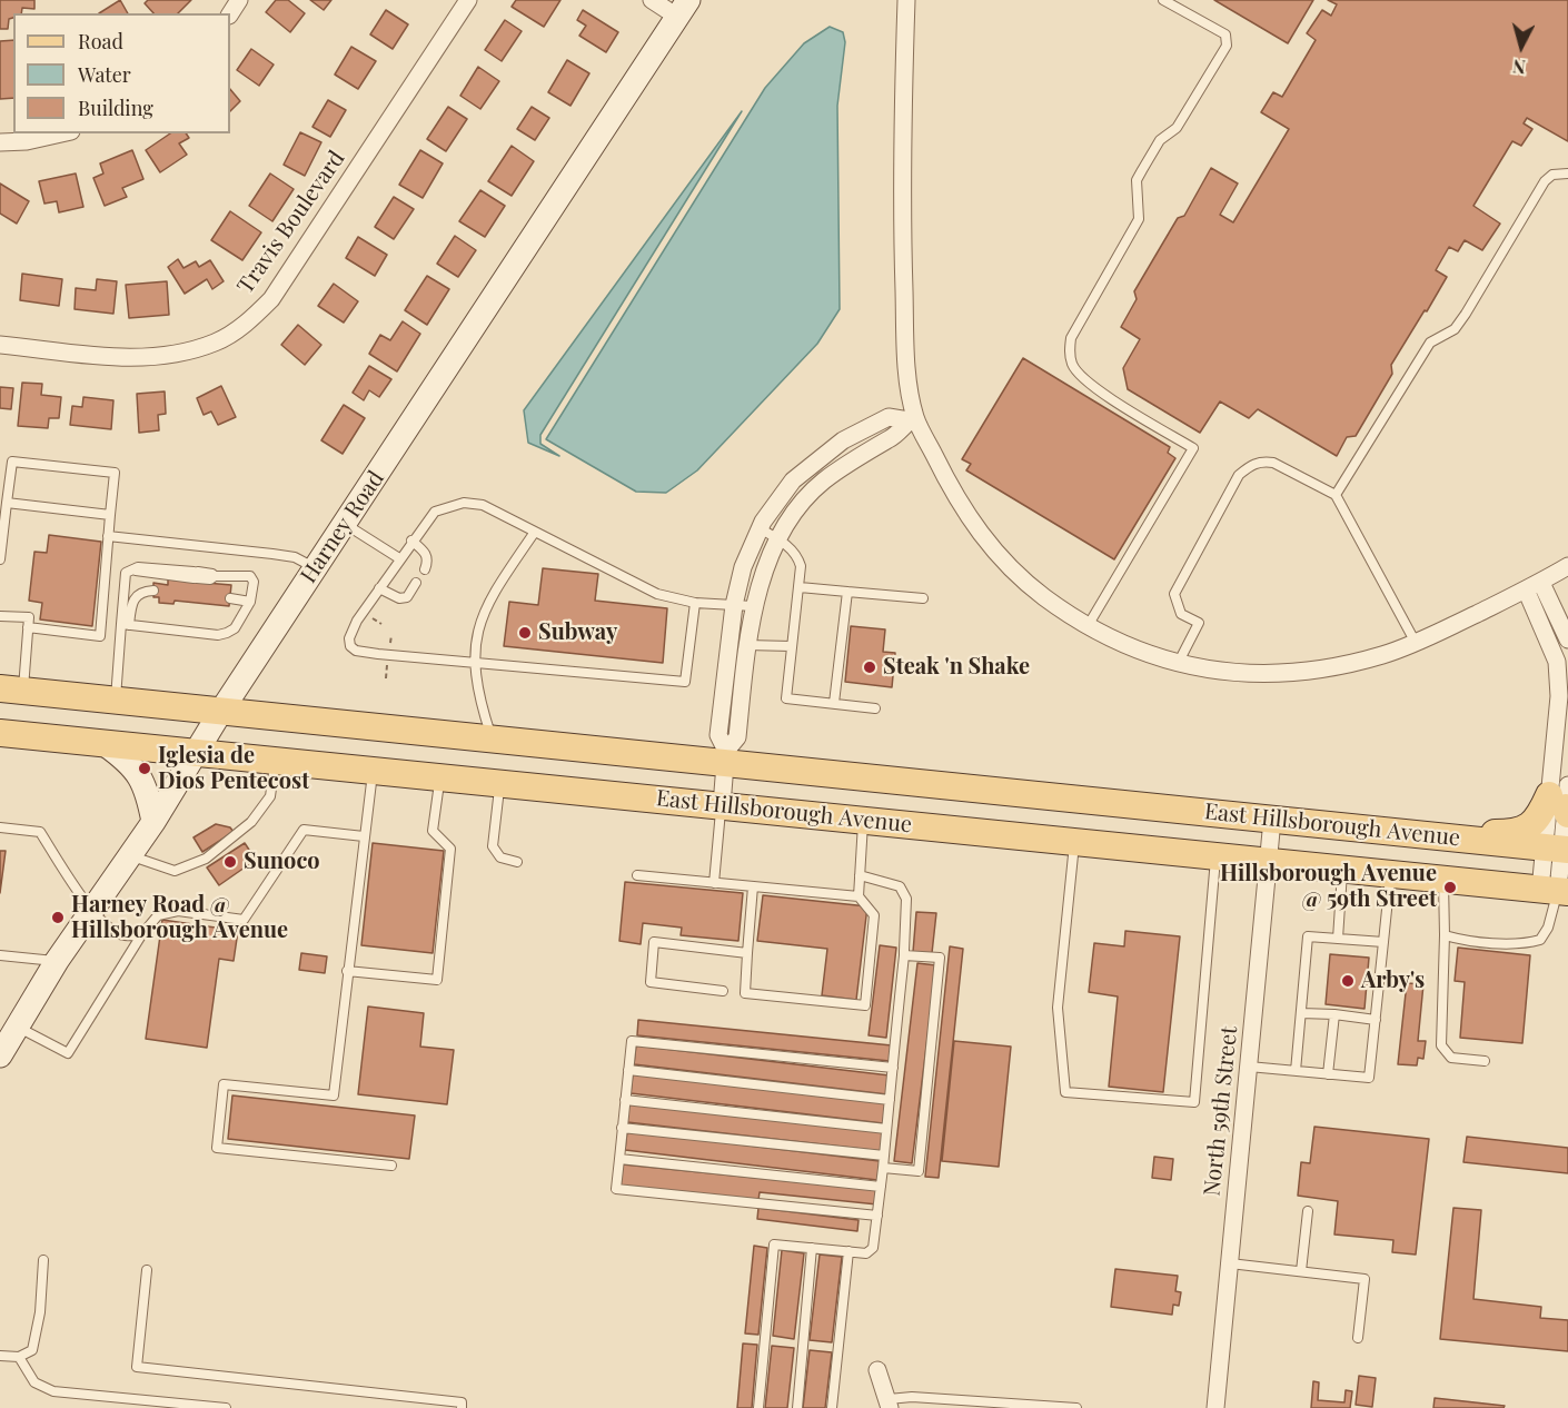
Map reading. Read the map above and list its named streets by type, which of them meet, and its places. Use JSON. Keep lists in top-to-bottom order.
{
  "streets": {
    "main road": ["East Hillsborough Avenue"],
    "street": ["Travis Boulevard", "Harney Road", "North 59th Street"]
  },
  "crossings": [
    ["Harney Road", "East Hillsborough Avenue"],
    ["East Hillsborough Avenue", "North 59th Street"]
  ],
  "places": [
    "Subway",
    "Steak 'n Shake",
    "Iglesia de Dios Pentecost",
    "Sunoco",
    "Hillsborough Avenue @ 59th Street",
    "Harney Road @ Hillsborough Avenue",
    "Arby's"
  ],
  "legend": ["Road", "Water", "Building"],
  "north": "bottom"
}
